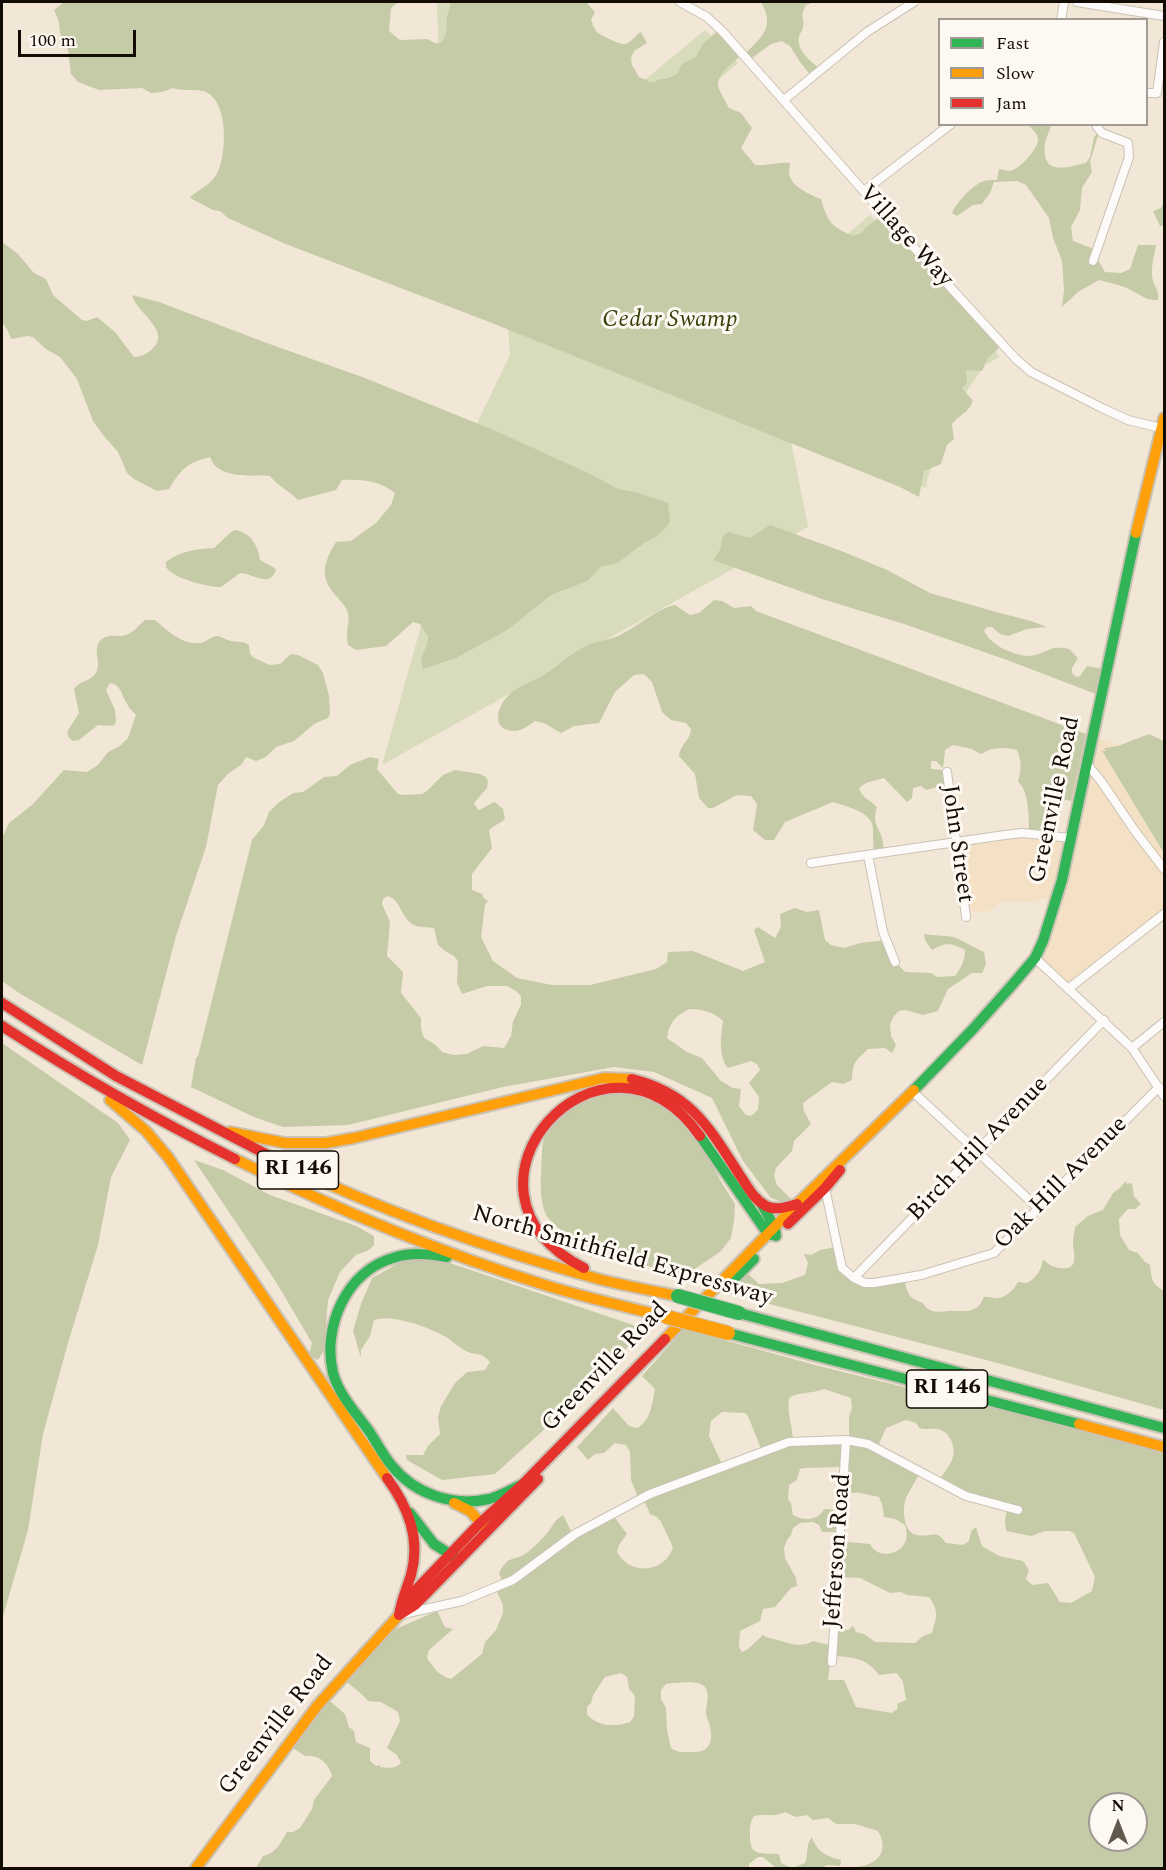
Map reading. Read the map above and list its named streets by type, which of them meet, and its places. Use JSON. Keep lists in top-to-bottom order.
{
  "streets": {
    "main road": ["Greenville Road", "RI 146", "North Smithfield Expressway"],
    "street": [
      "Village Way",
      "John Street",
      "Birch Hill Avenue",
      "Oak Hill Avenue",
      "Jefferson Road"
    ]
  },
  "crossings": [
    ["Village Way", "Greenville Road"],
    ["Birch Hill Avenue", "Oak Hill Avenue"]
  ],
  "parks": ["Cedar Swamp"],
  "legend": ["Fast", "Slow", "Jam"],
  "scale_bar": "100 m",
  "north": "top"
}
